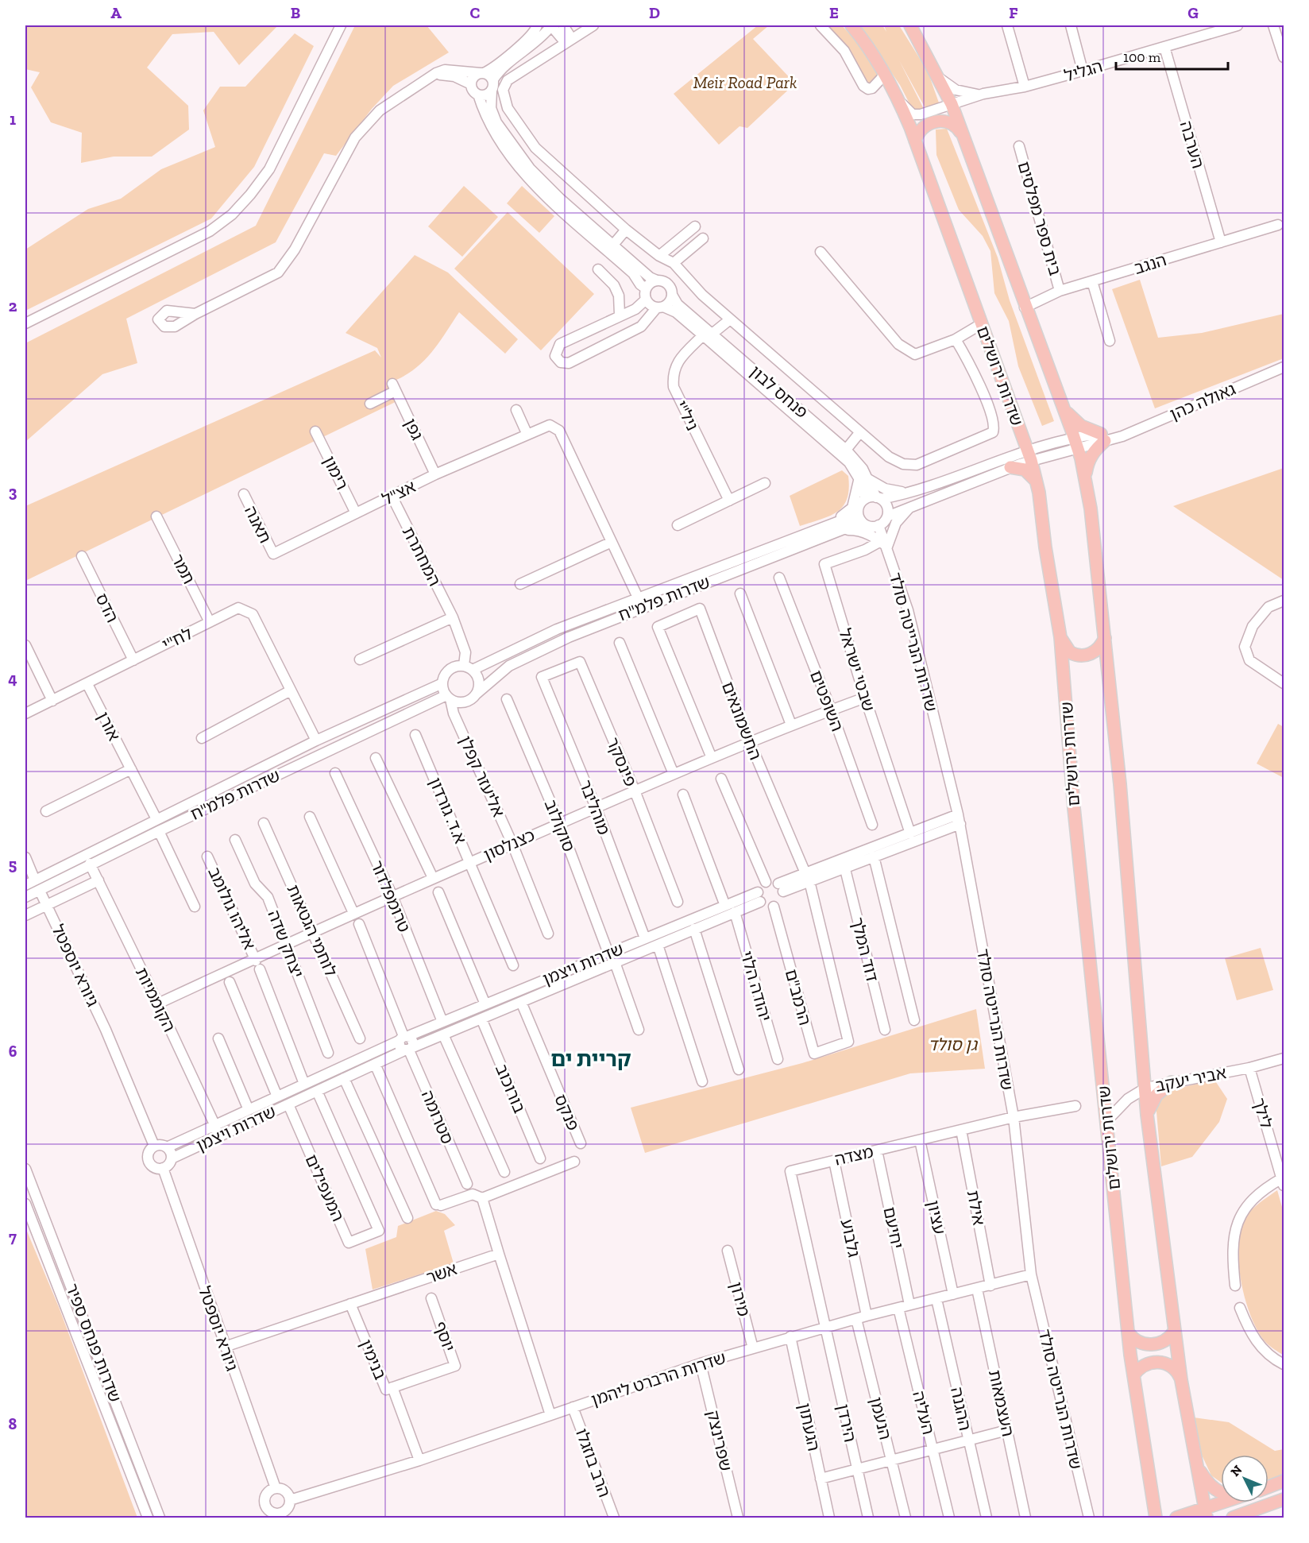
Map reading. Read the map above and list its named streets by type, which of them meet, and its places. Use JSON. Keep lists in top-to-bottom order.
{
  "streets": {
    "main road": ["שדרות ירושלים"],
    "street": [
      "הגליל",
      "הערבה",
      "בית ספר מפלסים",
      "הנגב",
      "פנחס לבון",
      "גאולה כהן",
      "ניל\"י",
      "גפן",
      "רימון",
      "אצ\"ל",
      "תאנה",
      "המחתרת",
      "תמר",
      "שדרות פלמ\"ח",
      "הדס",
      "לח\"י",
      "שדרות הנרייטה סולד",
      "שבטי ישראל",
      "השופטים",
      "החשמונאים",
      "אורן",
      "פינסקר",
      "אליעזר קפלן",
      "מוהליבר",
      "א.ד. גורדון",
      "סוקולוב",
      "כצנלסון",
      "טרומפלדור",
      "אליהו גולומב",
      "לוחמי הגטאות",
      "יצחק שדה",
      "דוד המלך",
      "שדרות ויצמן",
      "גיורא יוספטל",
      "יהודה הלוי",
      "הרמב\"ם",
      "הקוממיות",
      "אביר יעקב",
      "בורוכוב",
      "פנקס",
      "לילך",
      "סטרומה",
      "מצדה",
      "המעפילים",
      "אילת",
      "עציון",
      "יחיעם",
      "גלבוע",
      "אשר",
      "מירון",
      "יוסף",
      "שדרות פנחס ספיר",
      "בנימין",
      "שדרות הרברט ליהמן",
      "העצמאות",
      "ההגנה",
      "העליה",
      "הנעמן",
      "הירדן",
      "הגעתון",
      "שפרינצק",
      "הרב בוזגלו"
    ]
  },
  "crossings": [
    ["הגליל", "הערבה"],
    ["הגליל", "שדרות ירושלים"],
    ["הערבה", "הנגב"],
    ["בית ספר מפלסים", "הנגב"],
    ["שדרות ירושלים", "אביר יעקב"],
    ["פנחס לבון", "ניל\"י"],
    ["פנחס לבון", "שדרות פלמ\"ח"],
    ["פנחס לבון", "שדרות הנרייטה סולד"],
    ["גפן", "אצ\"ל"],
    ["רימון", "אצ\"ל"],
    ["אצ\"ל", "תאנה"],
    ["אצ\"ל", "המחתרת"],
    ["אצ\"ל", "שדרות פלמ\"ח"],
    ["המחתרת", "שדרות פלמ\"ח"],
    ["המחתרת", "אליעזר קפלן"],
    ["תמר", "לח\"י"],
    ["שדרות פלמ\"ח", "לח\"י"],
    ["שדרות פלמ\"ח", "שדרות הנרייטה סולד"],
    ["שדרות פלמ\"ח", "אורן"],
    ["שדרות פלמ\"ח", "אליעזר קפלן"],
    ["שדרות פלמ\"ח", "גיורא יוספטל"],
    ["שדרות פלמ\"ח", "הקוממיות"],
    ["הדס", "לח\"י"],
    ["לח\"י", "אורן"],
    ["שדרות הנרייטה סולד", "שבטי ישראל"],
    ["שדרות הנרייטה סולד", "מצדה"],
    ["שדרות הנרייטה סולד", "שדרות הרברט ליהמן"],
    ["שבטי ישראל", "כצנלסון"],
    ["השופטים", "כצנלסון"],
    ["החשמונאים", "כצנלסון"],
    ["החשמונאים", "הרמב\"ם"],
    ["פינסקר", "מוהליבר"],
    ["פינסקר", "כצנלסון"],
    ["אליעזר קפלן", "כצנלסון"],
    ["מוהליבר", "כצנלסון"],
    ["מוהליבר", "שדרות ויצמן"],
    ["א.ד. גורדון", "כצנלסון"],
    ["סוקולוב", "כצנלסון"],
    ["סוקולוב", "שדרות ויצמן"],
    ["כצנלסון", "טרומפלדור"],
    ["כצנלסון", "אליהו גולומב"],
    ["כצנלסון", "לוחמי הגטאות"],
    ["כצנלסון", "יצחק שדה"],
    ["כצנלסון", "הקוממיות"],
    ["טרומפלדור", "שדרות ויצמן"],
    ["אליהו גולומב", "שדרות ויצמן"],
    ["שדרות ויצמן", "גיורא יוספטל"],
    ["שדרות ויצמן", "יהודה הלוי"],
    ["שדרות ויצמן", "הרמב\"ם"],
    ["שדרות ויצמן", "הקוממיות"],
    ["שדרות ויצמן", "בורוכוב"],
    ["שדרות ויצמן", "פנקס"],
    ["שדרות ויצמן", "סטרומה"],
    ["שדרות ויצמן", "המעפילים"],
    ["גיורא יוספטל", "אשר"],
    ["גיורא יוספטל", "שדרות הרברט ליהמן"],
    ["אביר יעקב", "לילך"],
    ["מצדה", "אילת"],
    ["מצדה", "עציון"],
    ["מצדה", "יחיעם"],
    ["מצדה", "גלבוע"],
    ["מצדה", "שדרות הרברט ליהמן"],
    ["מצדה", "הירדן"],
    ["אילת", "שדרות הרברט ליהמן"],
    ["עציון", "שדרות הרברט ליהמן"],
    ["יחיעם", "שדרות הרברט ליהמן"],
    ["גלבוע", "שדרות הרברט ליהמן"],
    ["אשר", "בנימין"],
    ["מירון", "שדרות הרברט ליהמן"],
    ["יוסף", "בנימין"],
    ["בנימין", "שדרות הרברט ליהמן"],
    ["שדרות הרברט ליהמן", "העצמאות"],
    ["שדרות הרברט ליהמן", "ההגנה"],
    ["שדרות הרברט ליהמן", "העליה"],
    ["שדרות הרברט ליהמן", "הנעמן"],
    ["שדרות הרברט ליהמן", "הירדן"],
    ["שדרות הרברט ליהמן", "הגעתון"],
    ["שדרות הרברט ליהמן", "שפרינצק"],
    ["שדרות הרברט ליהמן", "הרב בוזגלו"]
  ],
  "districts": ["קריית ים"],
  "parks": ["Meir Road Park", "גן סולד"],
  "scale_bar": "100 m",
  "north": "top left",
  "grid": {
    "columns": [
      "A",
      "B",
      "C",
      "D",
      "E",
      "F",
      "G"
    ],
    "rows": [
      "1",
      "2",
      "3",
      "4",
      "5",
      "6",
      "7",
      "8"
    ]
  }
}
